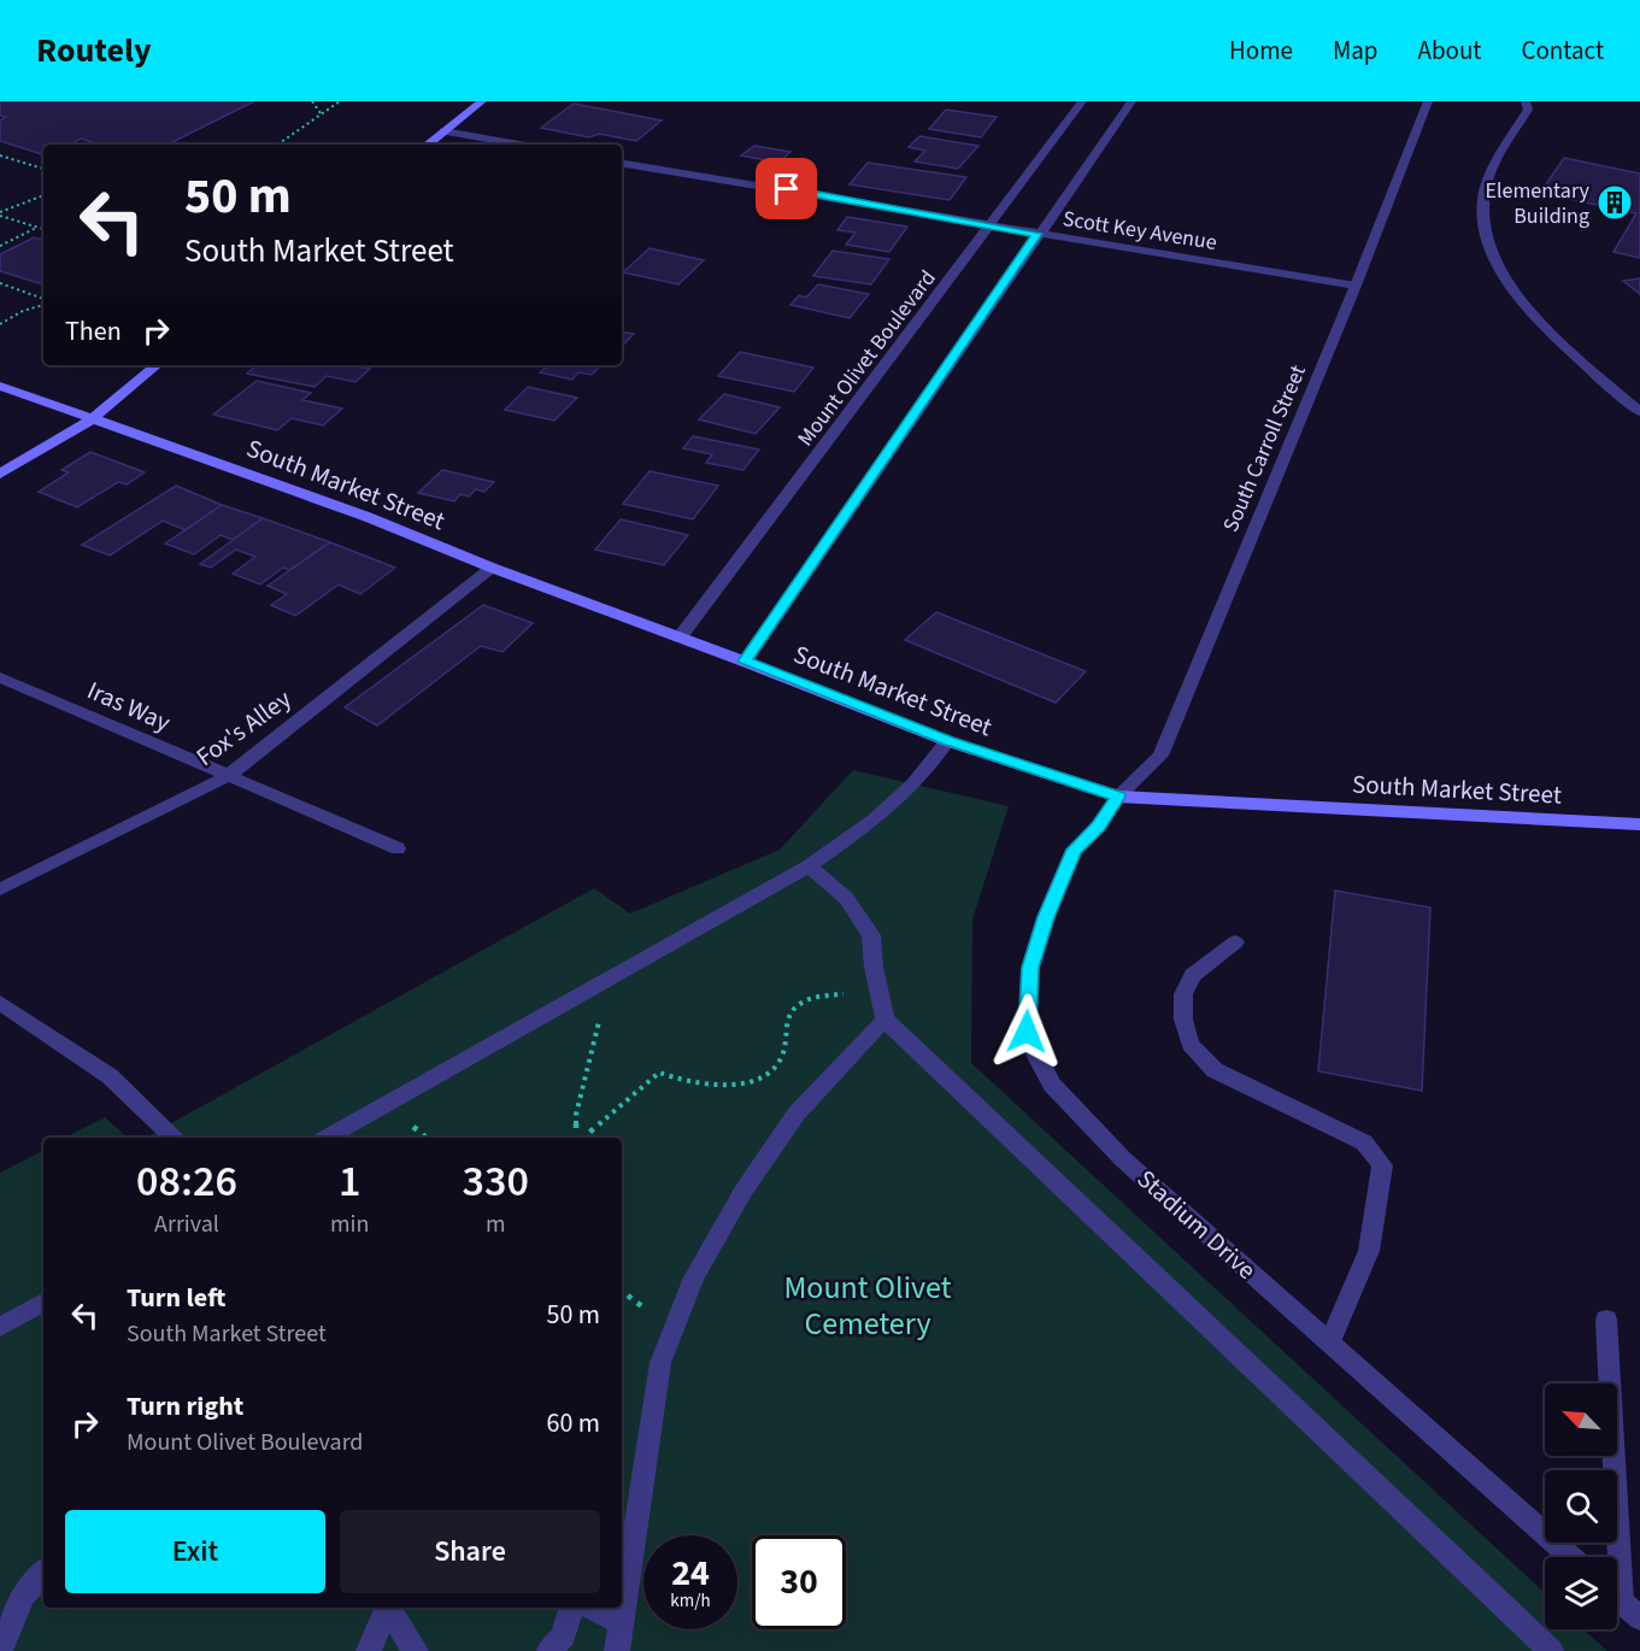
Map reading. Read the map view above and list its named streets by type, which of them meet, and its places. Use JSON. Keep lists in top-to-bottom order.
{
  "streets": {
    "main road": ["South Market Street"],
    "street": [
      "Scott Key Avenue",
      "Mount Olivet Boulevard",
      "South Carroll Street",
      "Iras Way",
      "Fox's Alley",
      "Stadium Drive"
    ]
  },
  "crossings": [
    ["Scott Key Avenue", "Mount Olivet Boulevard"],
    ["Scott Key Avenue", "South Carroll Street"],
    ["Mount Olivet Boulevard", "South Market Street"],
    ["South Carroll Street", "South Market Street"],
    ["South Carroll Street", "Stadium Drive"],
    ["South Market Street", "Fox's Alley"],
    ["South Market Street", "Stadium Drive"],
    ["Iras Way", "Fox's Alley"]
  ],
  "parks": ["Mount Olivet Cemetery"],
  "places": {
    "building": ["Elementary Building"]
  },
  "north": "top left",
  "page": {
    "header": "Routely",
    "nav": [
      "Home",
      "Map",
      "About",
      "Contact"
    ],
    "turn": ["50 m", "South Market Street"],
    "then": "Then",
    "eta": [
      "08:26",
      "Arrival",
      "1",
      "min",
      "330",
      "m"
    ],
    "list": [
      {
        "name": "Turn left",
        "note": "South Market Street",
        "value": "50 m"
      },
      {
        "name": "Turn right",
        "note": "Mount Olivet Boulevard",
        "value": "60 m"
      }
    ],
    "buttons": ["Exit", "Share"],
    "speed": "24 km/h",
    "limit": "30"
  }
}
